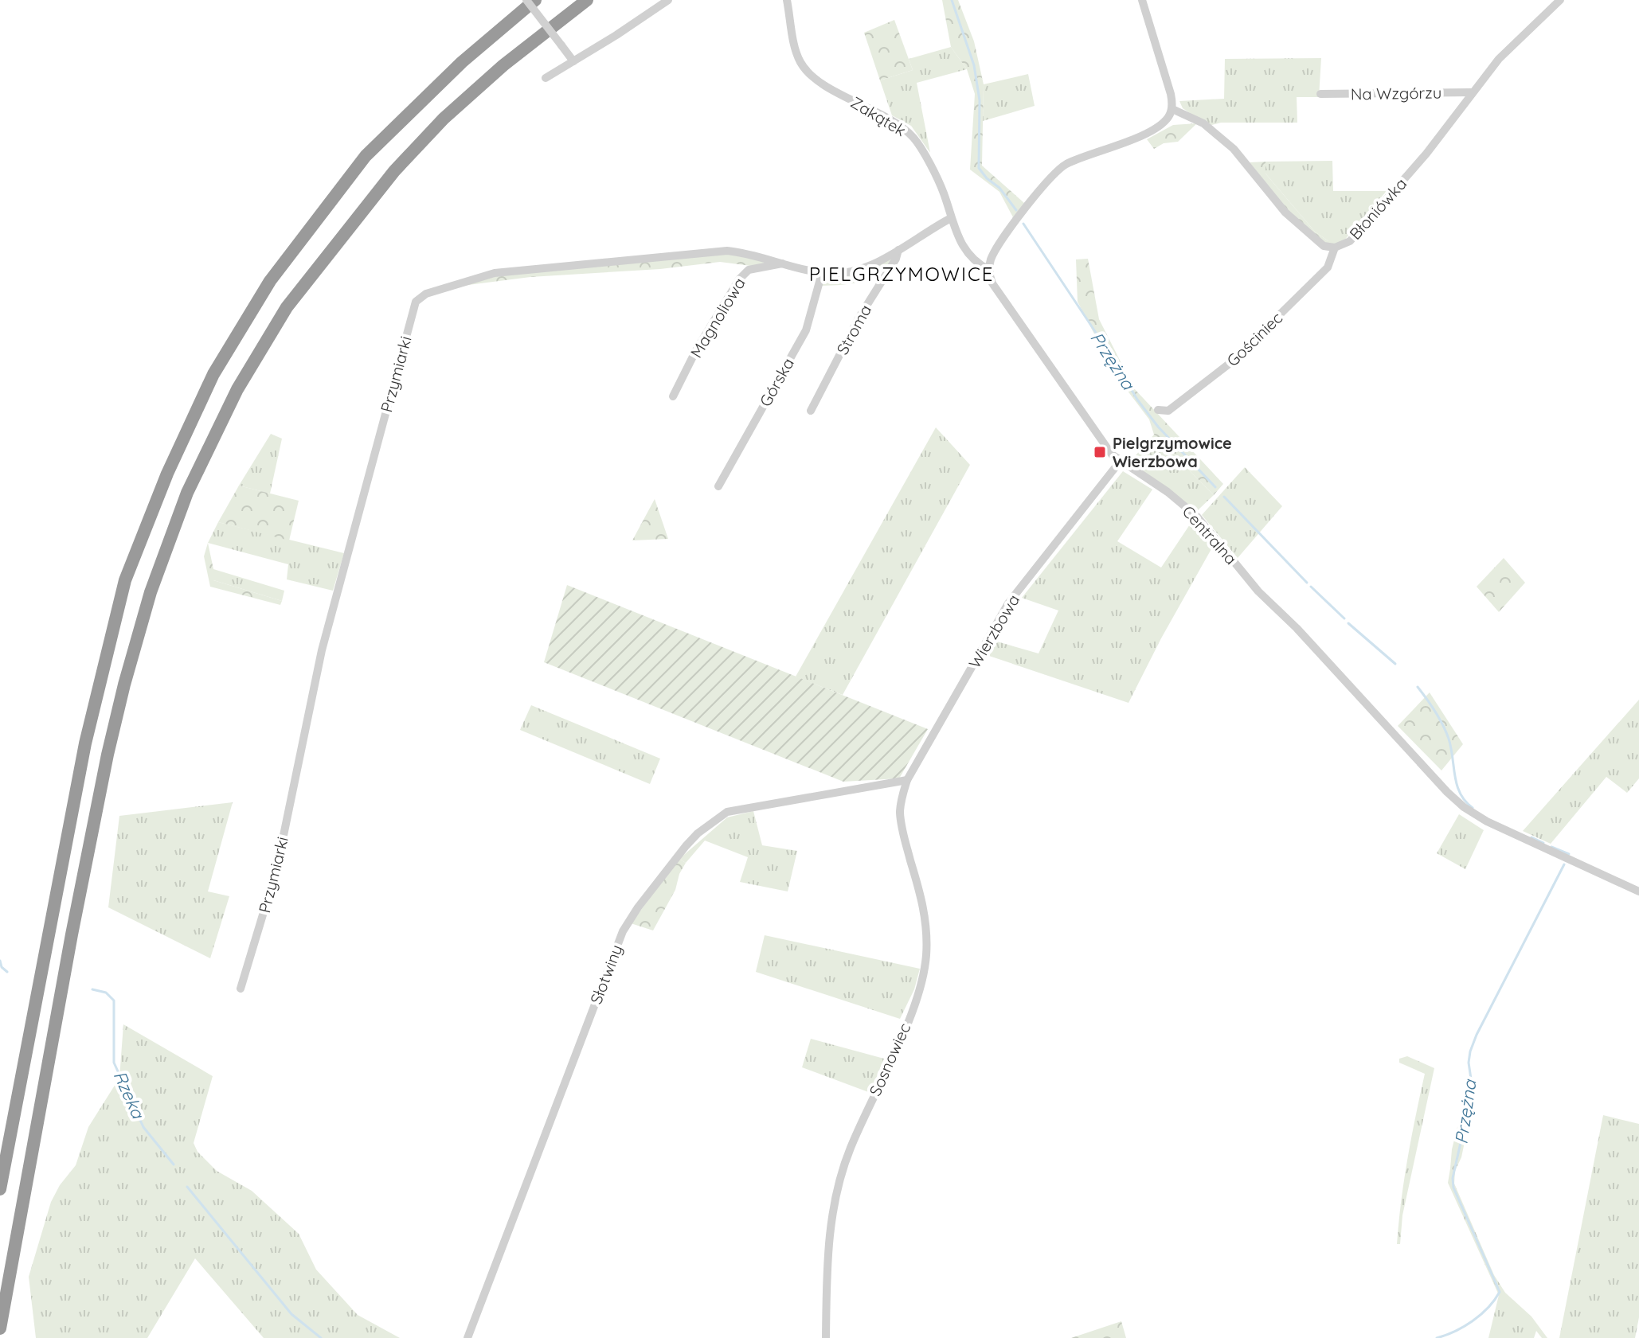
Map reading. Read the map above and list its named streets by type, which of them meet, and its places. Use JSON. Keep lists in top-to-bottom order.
{
  "streets": {
    "street": [
      "Na Wzgórzu",
      "Zakątek",
      "Błoniówka",
      "Magnoliowa",
      "Stroma",
      "Gościniec",
      "Przymiarki",
      "Górska",
      "Centralna",
      "Wierzbowa",
      "Słotwiny",
      "Sosnowiec"
    ]
  },
  "crossings": [
    ["Na Wzgórzu", "Błoniówka"],
    ["Zakątek", "Przymiarki"],
    ["Zakątek", "Centralna"],
    ["Błoniówka", "Gościniec"],
    ["Magnoliowa", "Przymiarki"],
    ["Stroma", "Przymiarki"],
    ["Przymiarki", "Górska"],
    ["Centralna", "Wierzbowa"],
    ["Wierzbowa", "Słotwiny"],
    ["Wierzbowa", "Sosnowiec"],
    ["Słotwiny", "Sosnowiec"]
  ],
  "districts": ["PIELGRZYMOWICE"],
  "water": ["Przężna", "Rzeka"],
  "places": {
    "transit": ["Pielgrzymowice Wierzbowa"]
  }
}
